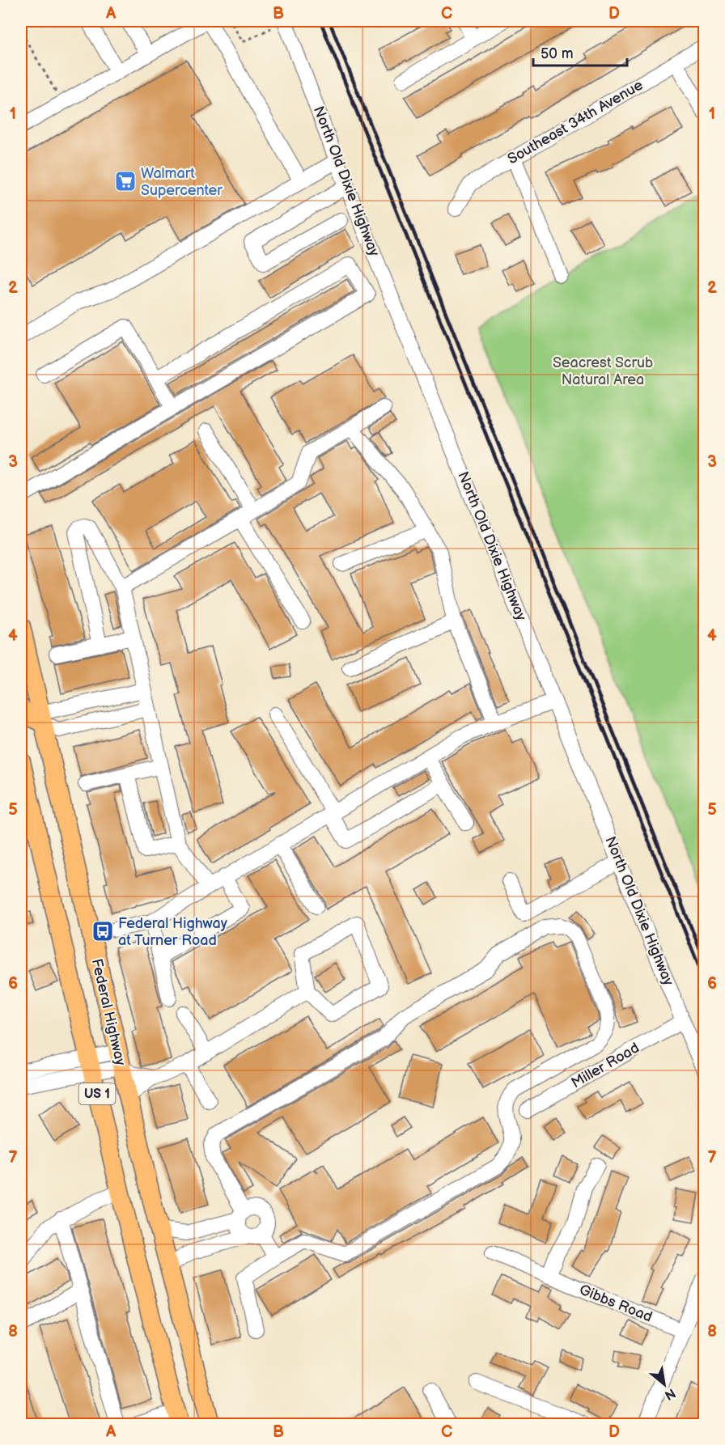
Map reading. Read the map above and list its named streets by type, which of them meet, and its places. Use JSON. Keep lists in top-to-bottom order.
{
  "streets": {
    "main road": ["Federal Highway", "US 1"],
    "street": [
      "Southeast 34th Avenue",
      "North Old Dixie Highway",
      "Miller Road",
      "Gibbs Road"
    ]
  },
  "crossings": [
    ["North Old Dixie Highway", "Miller Road"]
  ],
  "parks": ["Seacrest Scrub Natural Area"],
  "places": {
    "supermarket": ["Walmart Supercenter"],
    "bus stop": ["Federal Highway at Turner Road"]
  },
  "scale_bar": "50 m",
  "north": "bottom right",
  "grid": {
    "columns": [
      "A",
      "B",
      "C",
      "D"
    ],
    "rows": [
      "1",
      "2",
      "3",
      "4",
      "5",
      "6",
      "7",
      "8"
    ]
  }
}
